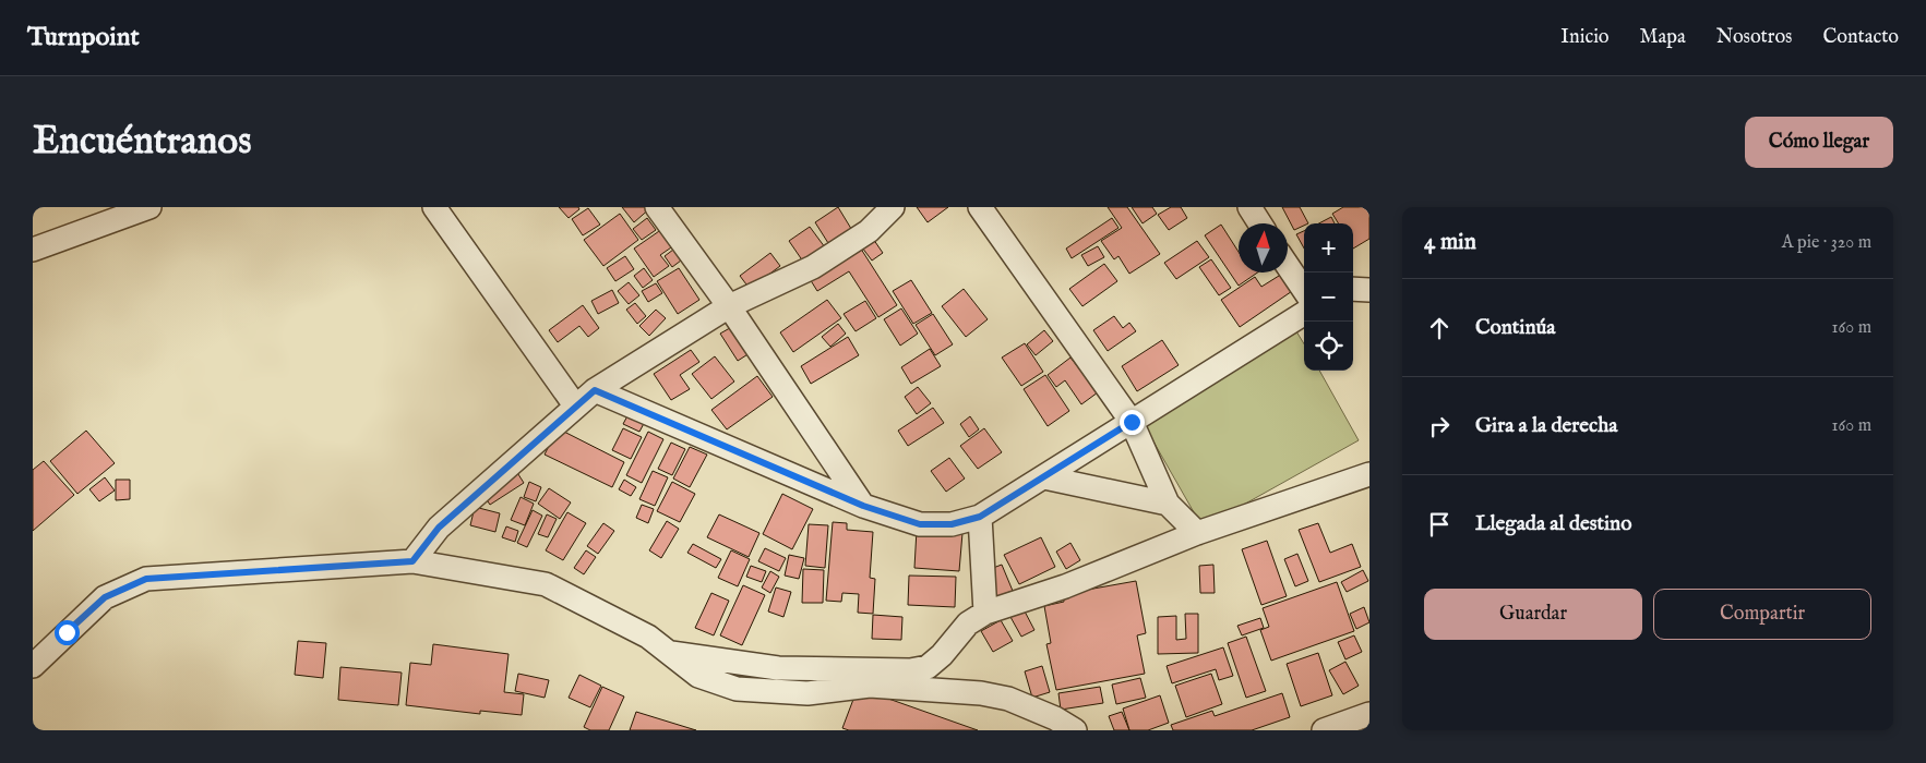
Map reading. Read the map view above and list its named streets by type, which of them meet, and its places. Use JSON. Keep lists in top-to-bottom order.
{
  "north": "top",
  "page": {
    "header": "Turnpoint",
    "nav": [
      "Inicio",
      "Mapa",
      "Nosotros",
      "Contacto"
    ],
    "buttons": [
      "Cómo llegar",
      ["Guardar", "Compartir"]
    ],
    "title": "Encuéntranos",
    "heading": ["4 min", "A pie · 320 m"],
    "map_buttons": ["+", "−"],
    "list": [
      ["Continúa", "160 m"],
      ["Gira a la derecha", "160 m"],
      "Llegada al destino"
    ]
  }
}
